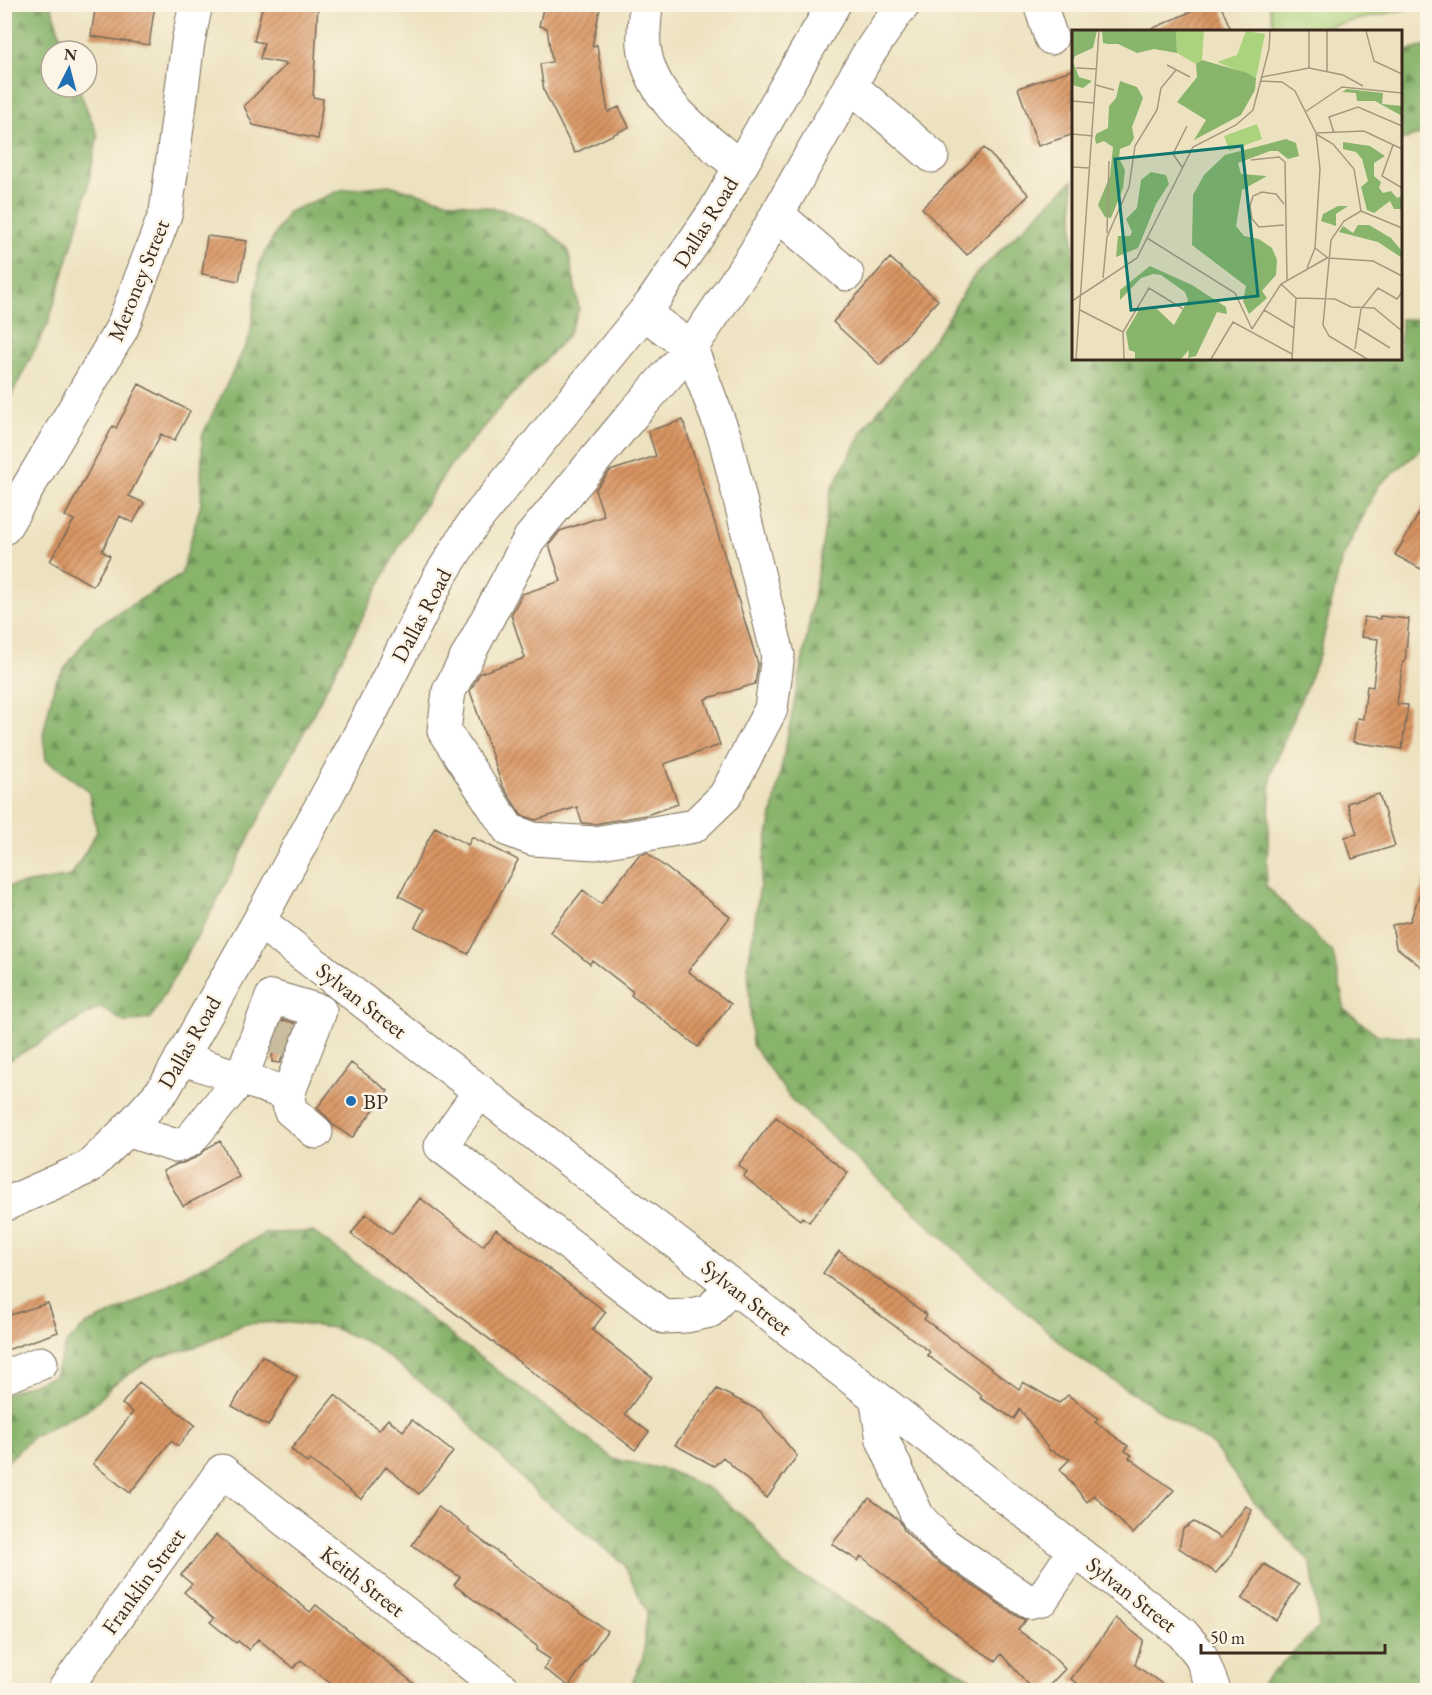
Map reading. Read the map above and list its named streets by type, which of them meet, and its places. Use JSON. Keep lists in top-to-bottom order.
{
  "streets": {
    "street": [
      "Dallas Road",
      "Meroney Street",
      "Sylvan Street",
      "Franklin Street",
      "Keith Street"
    ]
  },
  "crossings": [
    ["Dallas Road", "Sylvan Street"],
    ["Franklin Street", "Keith Street"]
  ],
  "places": ["BP"],
  "scale_bar": "50 m",
  "north": "top"
}
